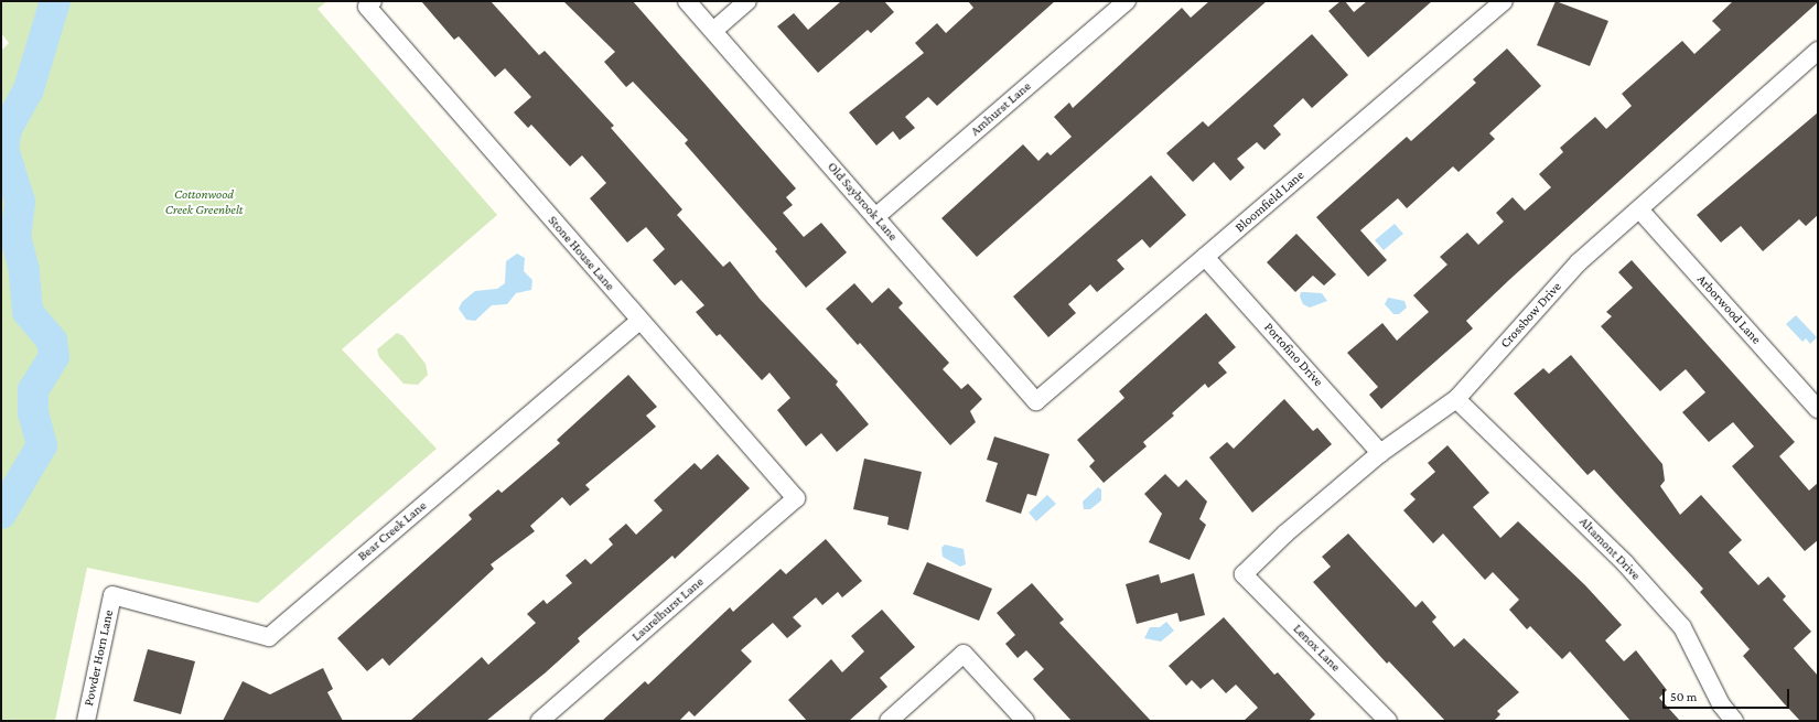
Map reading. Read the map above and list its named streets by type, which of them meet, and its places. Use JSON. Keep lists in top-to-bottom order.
{
  "streets": {
    "street": [
      "Amhurst Lane",
      "Old Saybrook Lane",
      "Bloomfield Lane",
      "Stone House Lane",
      "Arborwood Lane",
      "Crossbow Drive",
      "Portofino Drive",
      "Bear Creek Lane",
      "Altamont Drive",
      "Laurelhurst Lane",
      "Lenox Lane",
      "Powder Horn Lane"
    ]
  },
  "crossings": [
    ["Amhurst Lane", "Old Saybrook Lane"],
    ["Old Saybrook Lane", "Bloomfield Lane"],
    ["Bloomfield Lane", "Portofino Drive"],
    ["Stone House Lane", "Bear Creek Lane"],
    ["Stone House Lane", "Laurelhurst Lane"],
    ["Arborwood Lane", "Crossbow Drive"],
    ["Crossbow Drive", "Portofino Drive"],
    ["Crossbow Drive", "Altamont Drive"],
    ["Crossbow Drive", "Lenox Lane"],
    ["Bear Creek Lane", "Powder Horn Lane"]
  ],
  "parks": ["Cottonwood Creek Greenbelt"],
  "scale_bar": "50 m"
}
